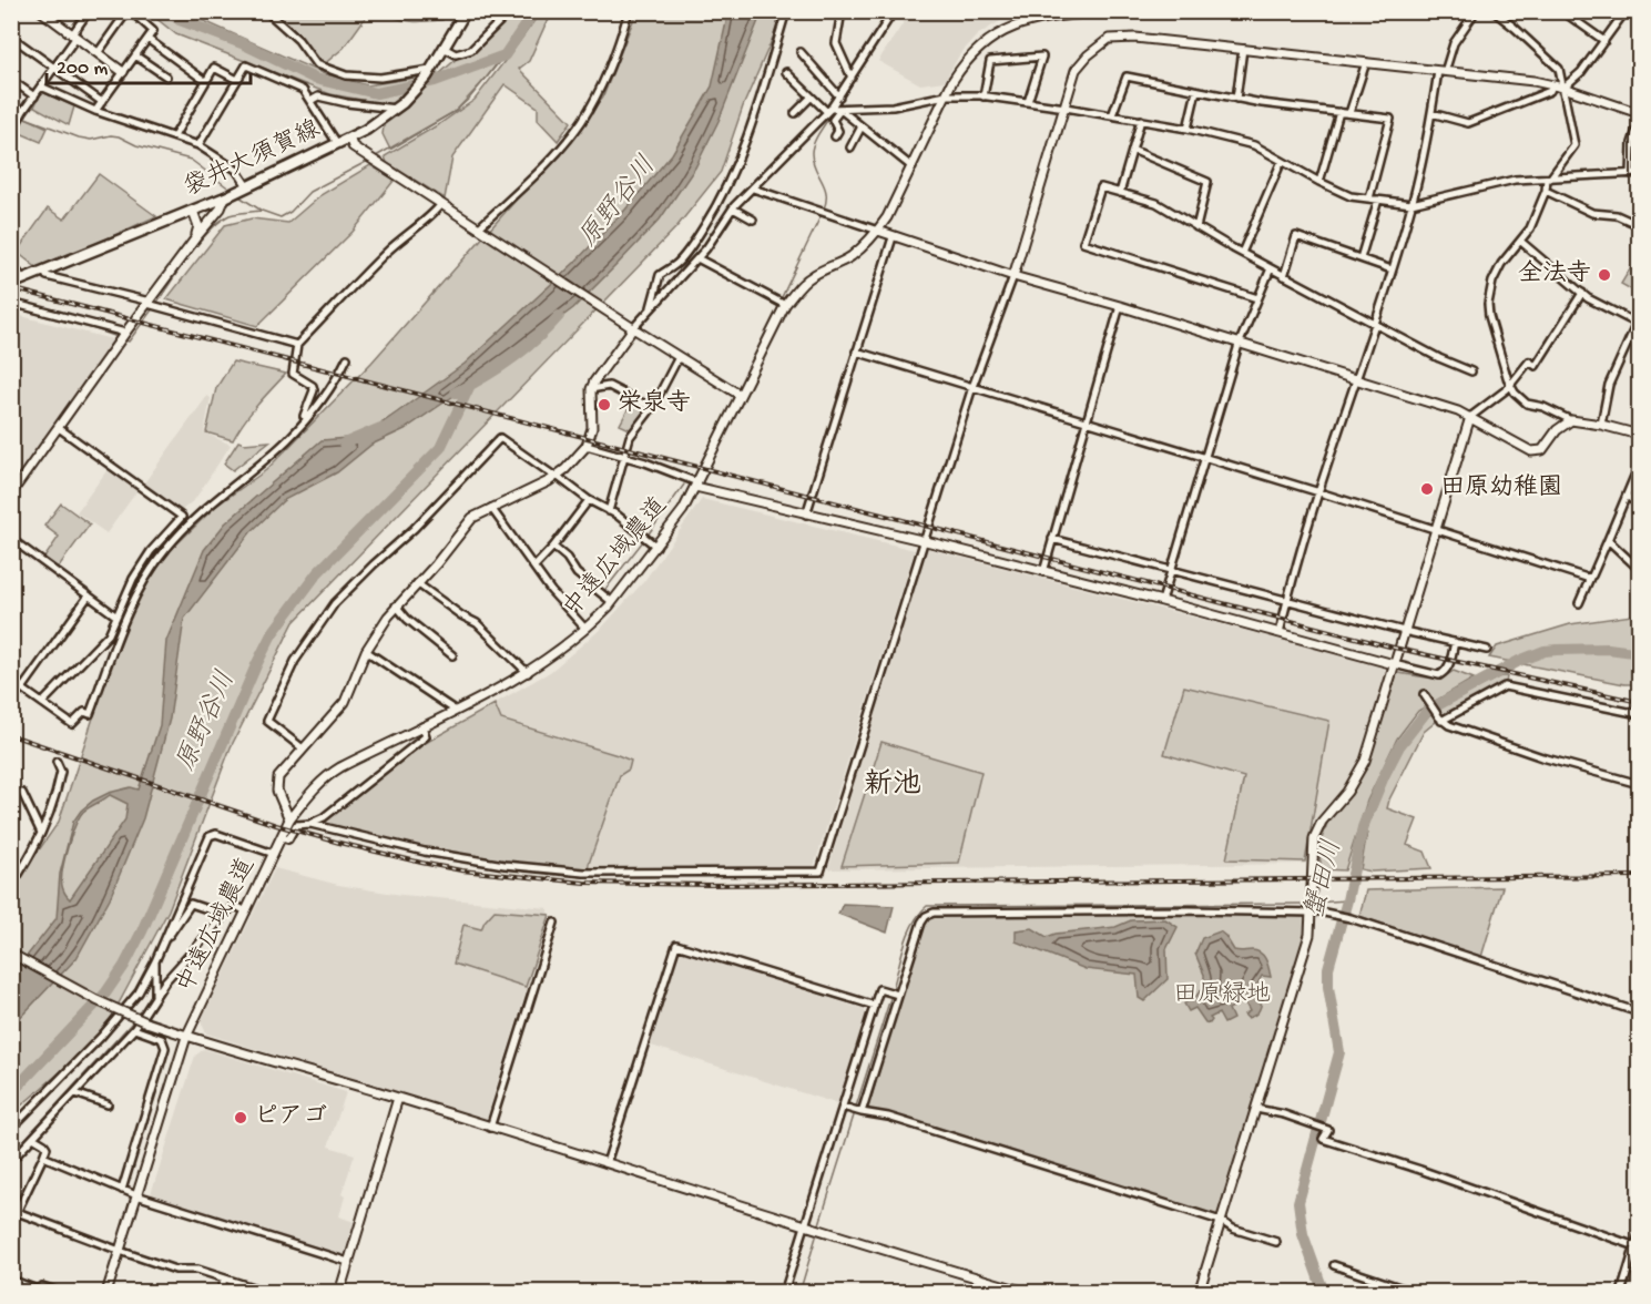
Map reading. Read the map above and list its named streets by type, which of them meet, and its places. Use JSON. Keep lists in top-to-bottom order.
{
  "streets": {
    "main road": ["袋井大須賀線"],
    "street": ["中遠広域農道"]
  },
  "districts": ["新池"],
  "water": ["原野谷川", "蟹田川"],
  "parks": ["田原緑地"],
  "places": [
    "全法寺",
    "栄泉寺",
    "田原幼稚園",
    "ピアゴ"
  ],
  "scale_bar": "200 m"
}
